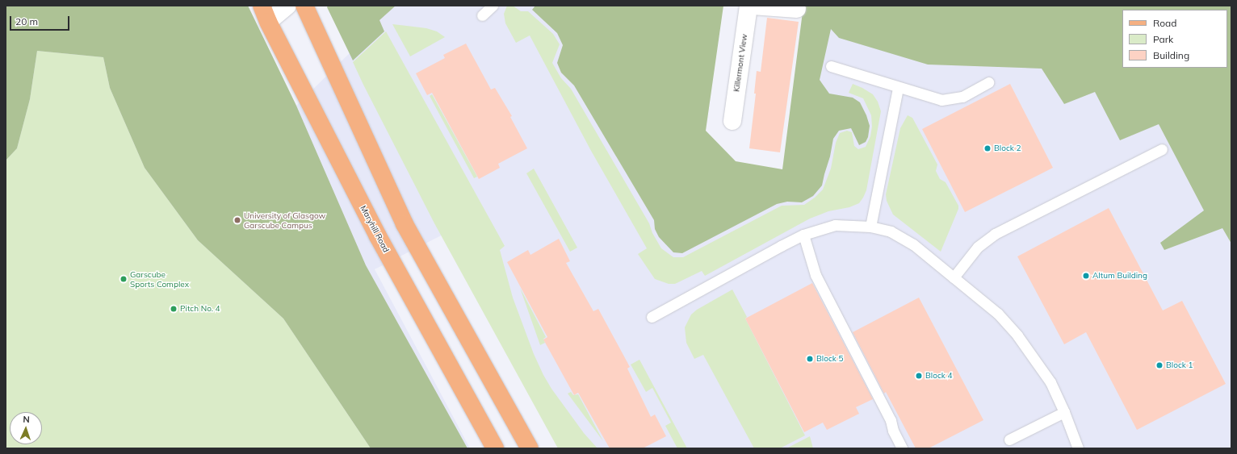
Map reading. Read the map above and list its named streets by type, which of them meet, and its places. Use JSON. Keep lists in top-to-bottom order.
{
  "streets": {
    "main road": ["Maryhill Road"],
    "street": ["Killermont View"]
  },
  "places": [
    "Block 2",
    "University of Glasgow Garscube Campus",
    "Altum Building",
    "Garscube Sports Complex",
    "Pitch No. 4",
    "Block 5",
    "Block 1",
    "Block 4"
  ],
  "legend": ["Road", "Park", "Building"],
  "scale_bar": "20 m",
  "north": "top"
}
